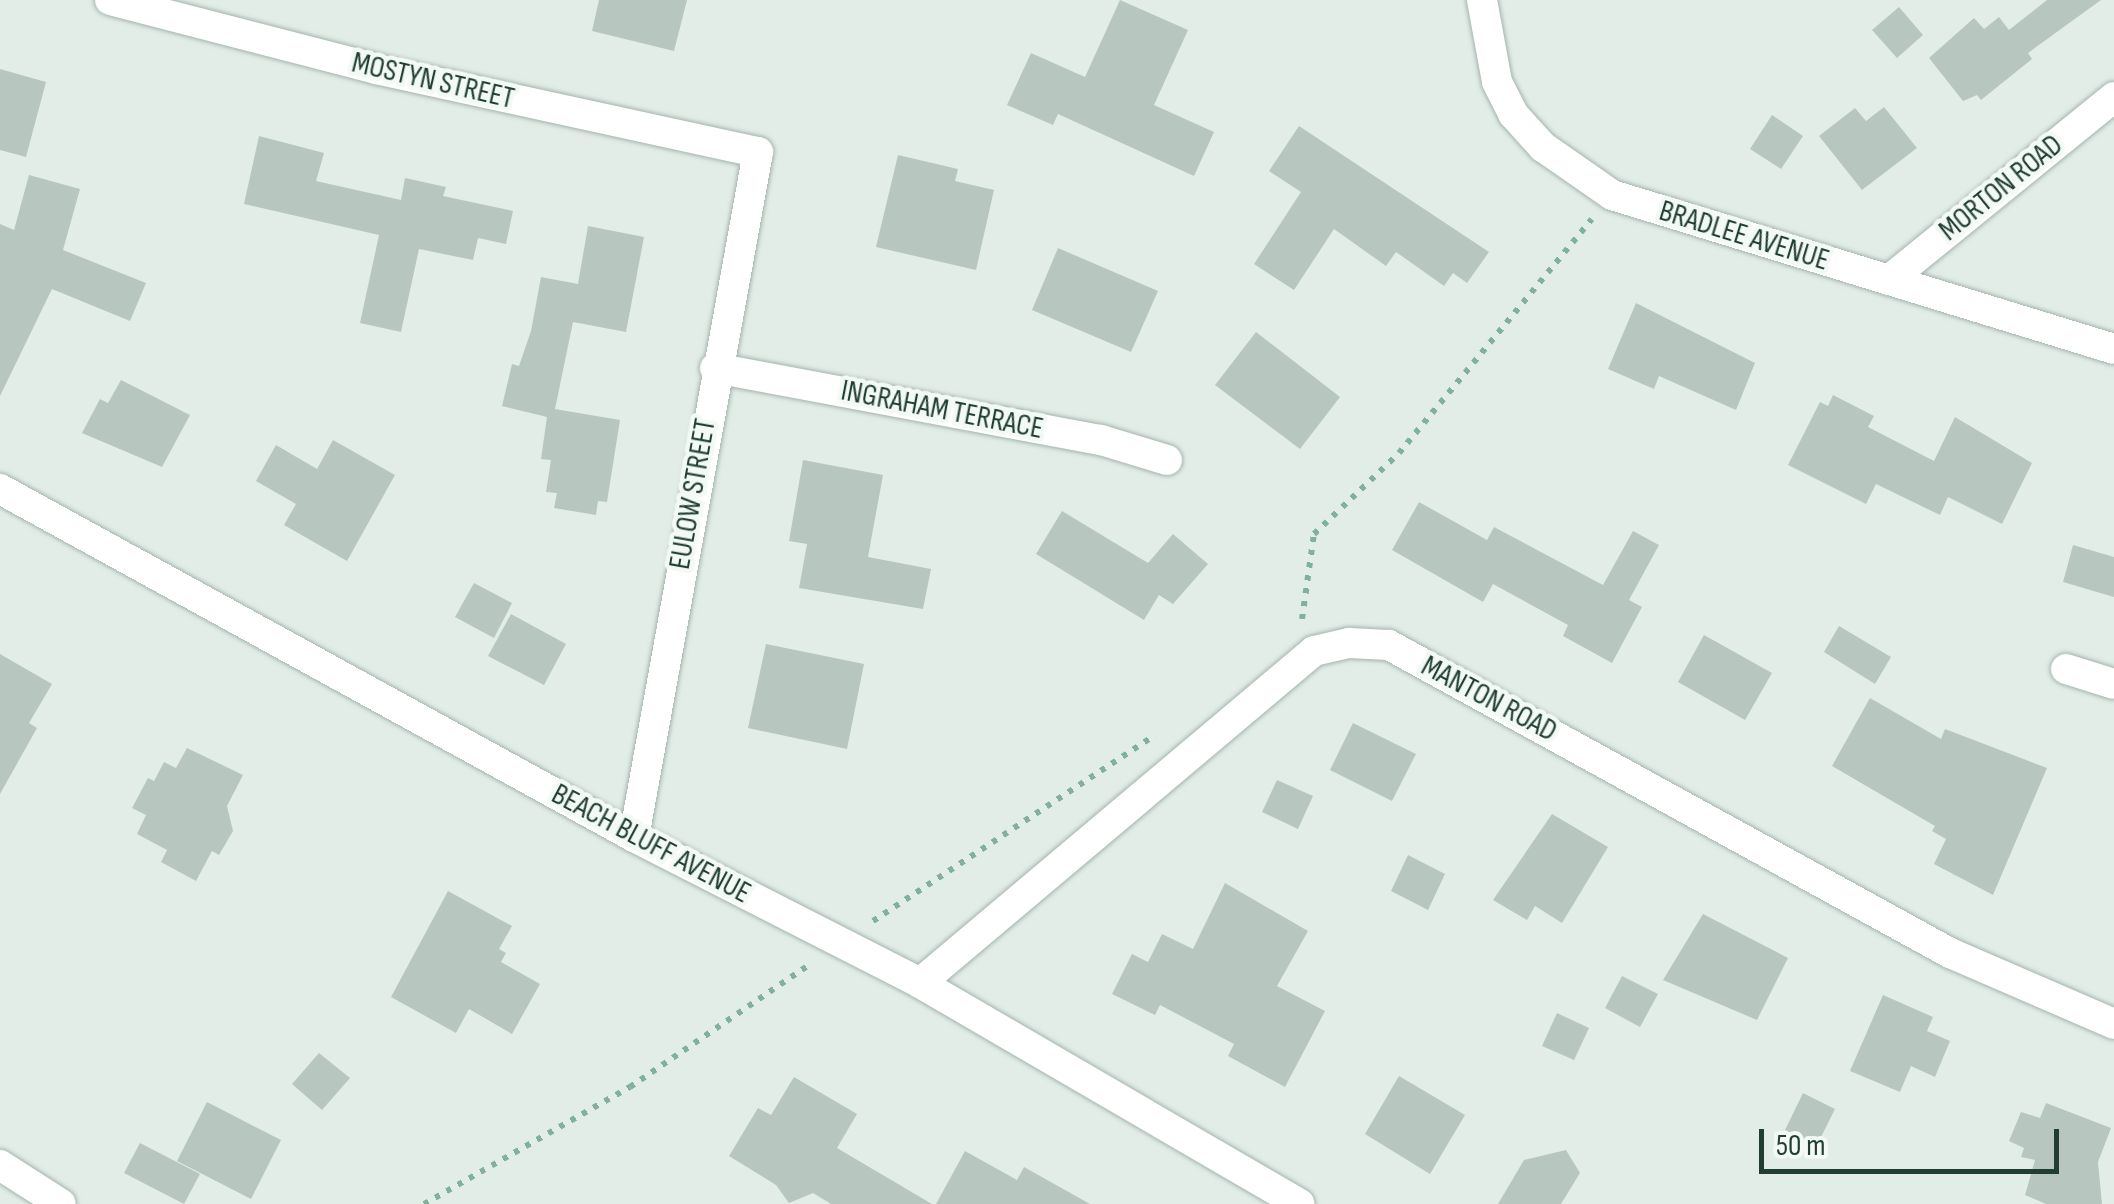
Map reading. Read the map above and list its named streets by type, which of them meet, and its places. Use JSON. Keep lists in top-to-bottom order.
{
  "streets": {
    "street": [
      "MOSTYN STREET",
      "MORTON ROAD",
      "BRADLEE AVENUE",
      "INGRAHAM TERRACE",
      "EULOW STREET",
      "MANTON ROAD",
      "BEACH BLUFF AVENUE"
    ]
  },
  "crossings": [
    ["MOSTYN STREET", "EULOW STREET"],
    ["MORTON ROAD", "BRADLEE AVENUE"],
    ["INGRAHAM TERRACE", "EULOW STREET"],
    ["EULOW STREET", "BEACH BLUFF AVENUE"],
    ["MANTON ROAD", "BEACH BLUFF AVENUE"]
  ],
  "scale_bar": "50 m"
}
